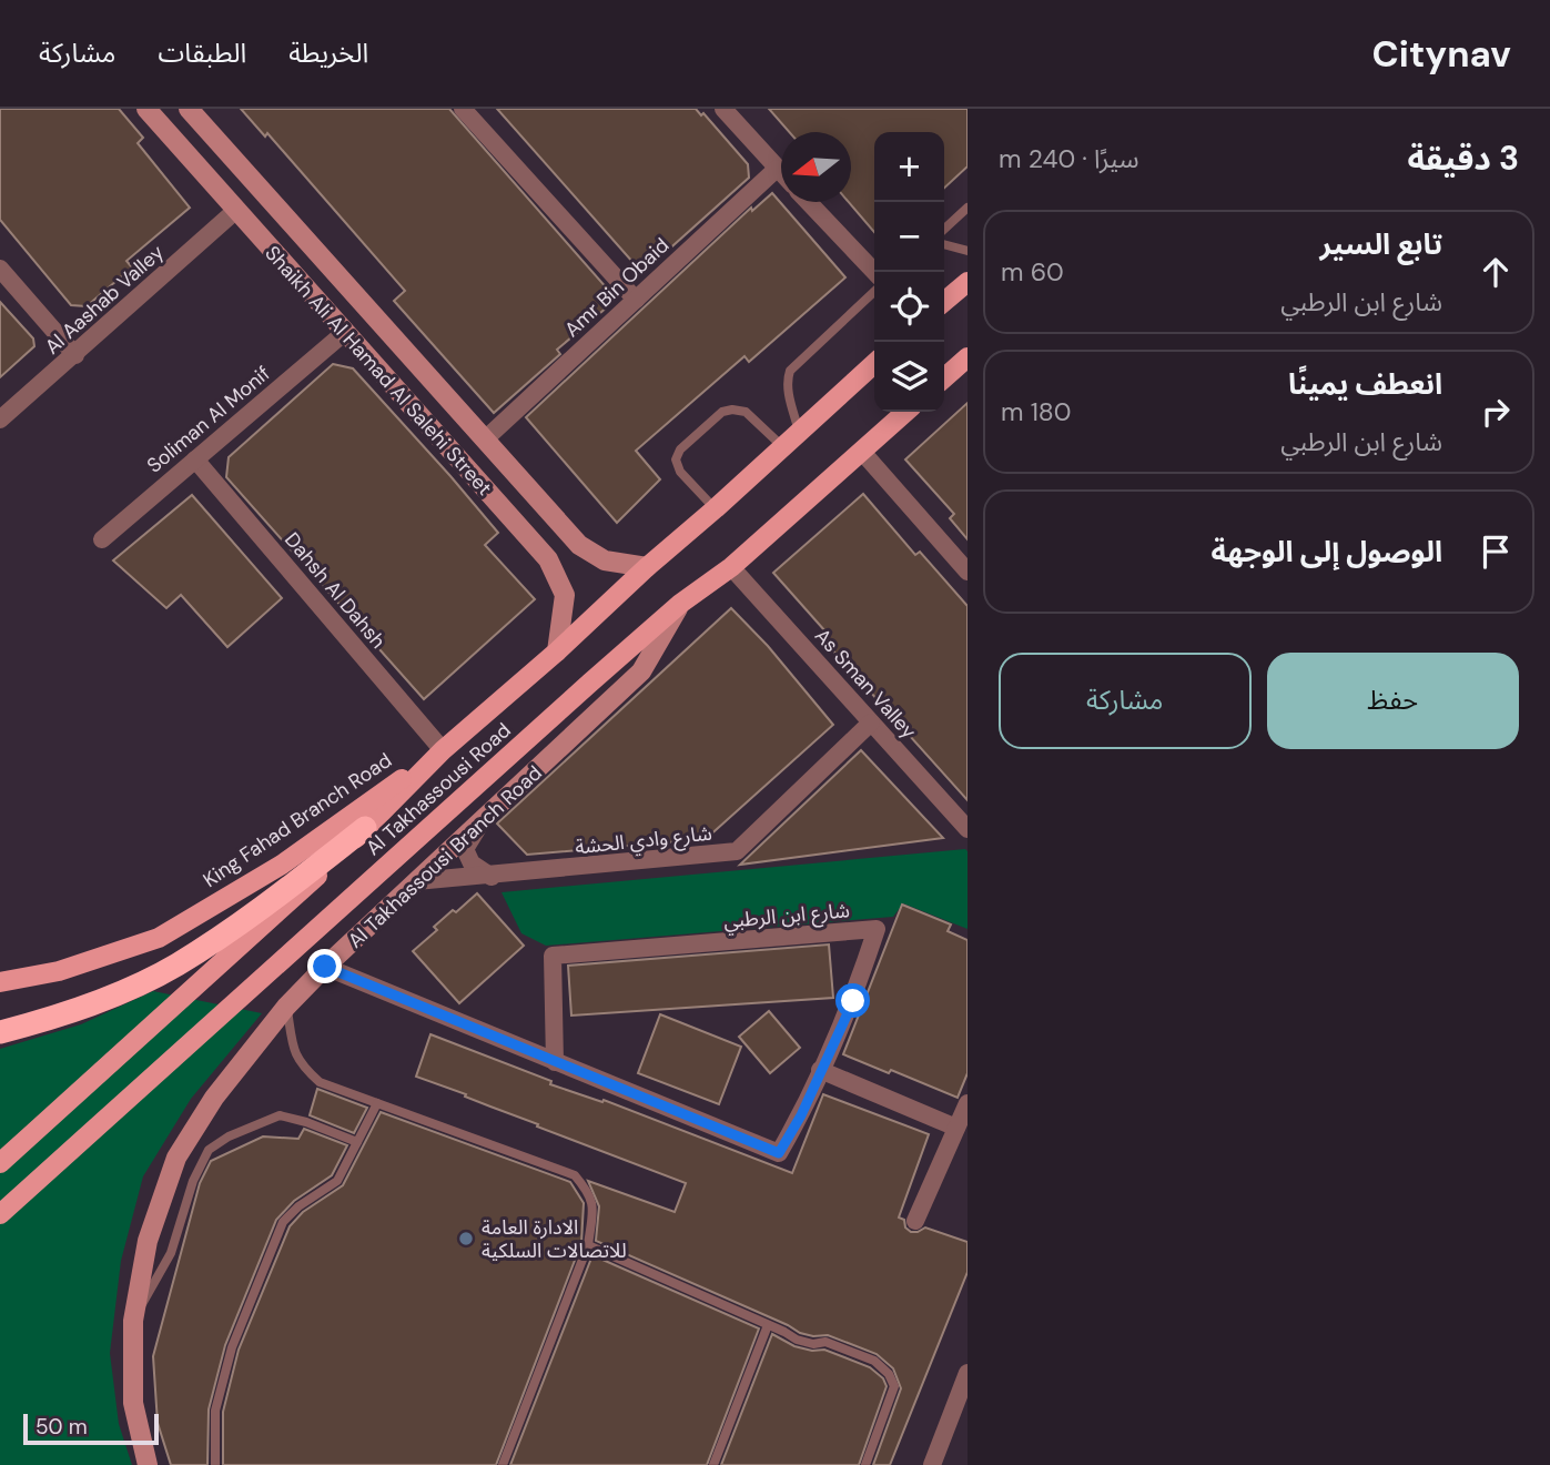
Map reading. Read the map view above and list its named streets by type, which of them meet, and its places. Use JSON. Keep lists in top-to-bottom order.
{
  "streets": {
    "main road": ["Al Takhassousi Road", "King Fahad Branch Road"],
    "street": [
      "Amr Bin Obaid",
      "Al Aashab Valley",
      "Shaikh Ali Al Hamad Al Salehi Street",
      "Soliman Al Monif",
      "Dahsh Al Dahsh",
      "As Sman Valley",
      "شارع وادي الحشة",
      "Al Takhassousi Branch Road",
      "شارع ابن الرطبي"
    ]
  },
  "crossings": [
    ["Amr Bin Obaid", "Shaikh Ali Al Hamad Al Salehi Street"],
    ["Al Aashab Valley", "Shaikh Ali Al Hamad Al Salehi Street"],
    ["Shaikh Ali Al Hamad Al Salehi Street", "Soliman Al Monif"],
    ["Shaikh Ali Al Hamad Al Salehi Street", "Al Takhassousi Road"],
    ["Soliman Al Monif", "Dahsh Al Dahsh"],
    ["Dahsh Al Dahsh", "Al Takhassousi Road"],
    ["Dahsh Al Dahsh", "King Fahad Branch Road"],
    ["As Sman Valley", "Al Takhassousi Road"],
    ["As Sman Valley", "شارع وادي الحشة"],
    ["Al Takhassousi Road", "King Fahad Branch Road"],
    ["Al Takhassousi Road", "Al Takhassousi Branch Road"],
    ["شارع وادي الحشة", "Al Takhassousi Branch Road"],
    ["Al Takhassousi Branch Road", "شارع ابن الرطبي"]
  ],
  "places": ["الادارة العامة للاتصالات السلكية"],
  "scale_bar": "50 m",
  "north": "left",
  "page": {
    "header": "Citynav",
    "nav": ["الخريطة", "الطبقات", "مشاركة"],
    "heading": ["3 دقيقة", "سيرًا · 240 m"],
    "map_buttons": ["+", "−"],
    "list": [
      ["تابع السير", "شارع ابن الرطبي", "60 m"],
      ["انعطف يمينًا", "شارع ابن الرطبي", "180 m"],
      "الوصول إلى الوجهة"
    ],
    "buttons": ["حفظ", "مشاركة"],
    "scale": "50 m"
  }
}
